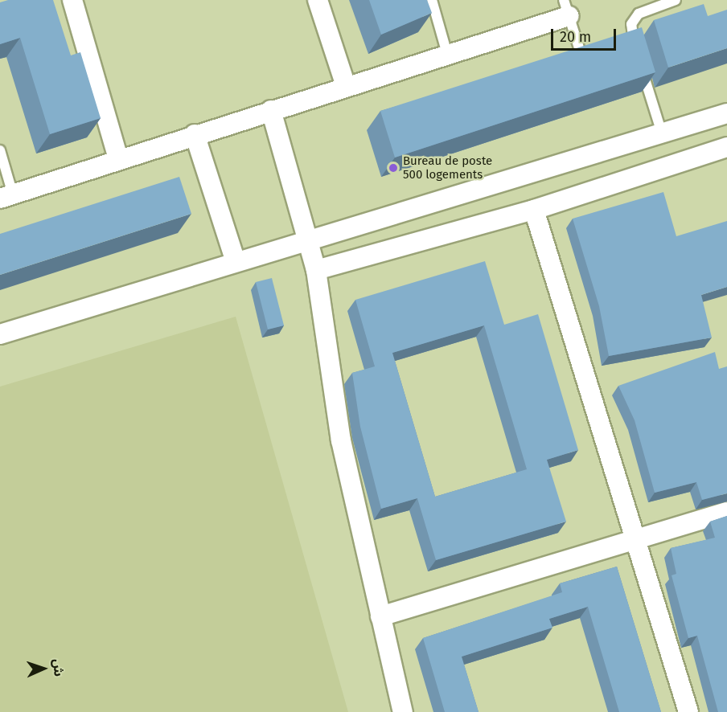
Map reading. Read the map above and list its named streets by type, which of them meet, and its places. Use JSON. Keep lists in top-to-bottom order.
{
  "places": ["Bureau de poste 500 logements"],
  "scale_bar": "20 m",
  "north": "right"
}
